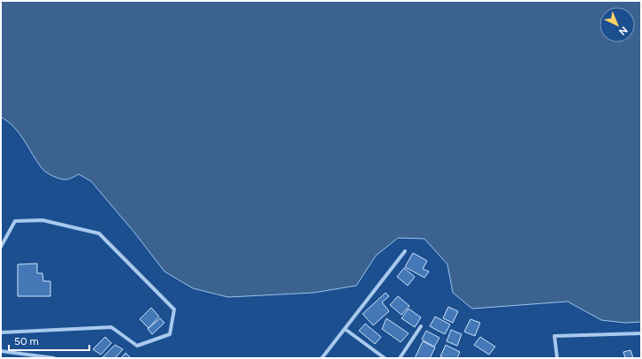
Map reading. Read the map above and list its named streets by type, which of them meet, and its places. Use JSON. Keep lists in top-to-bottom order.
{
  "scale_bar": "50 m",
  "north": "bottom right"
}
